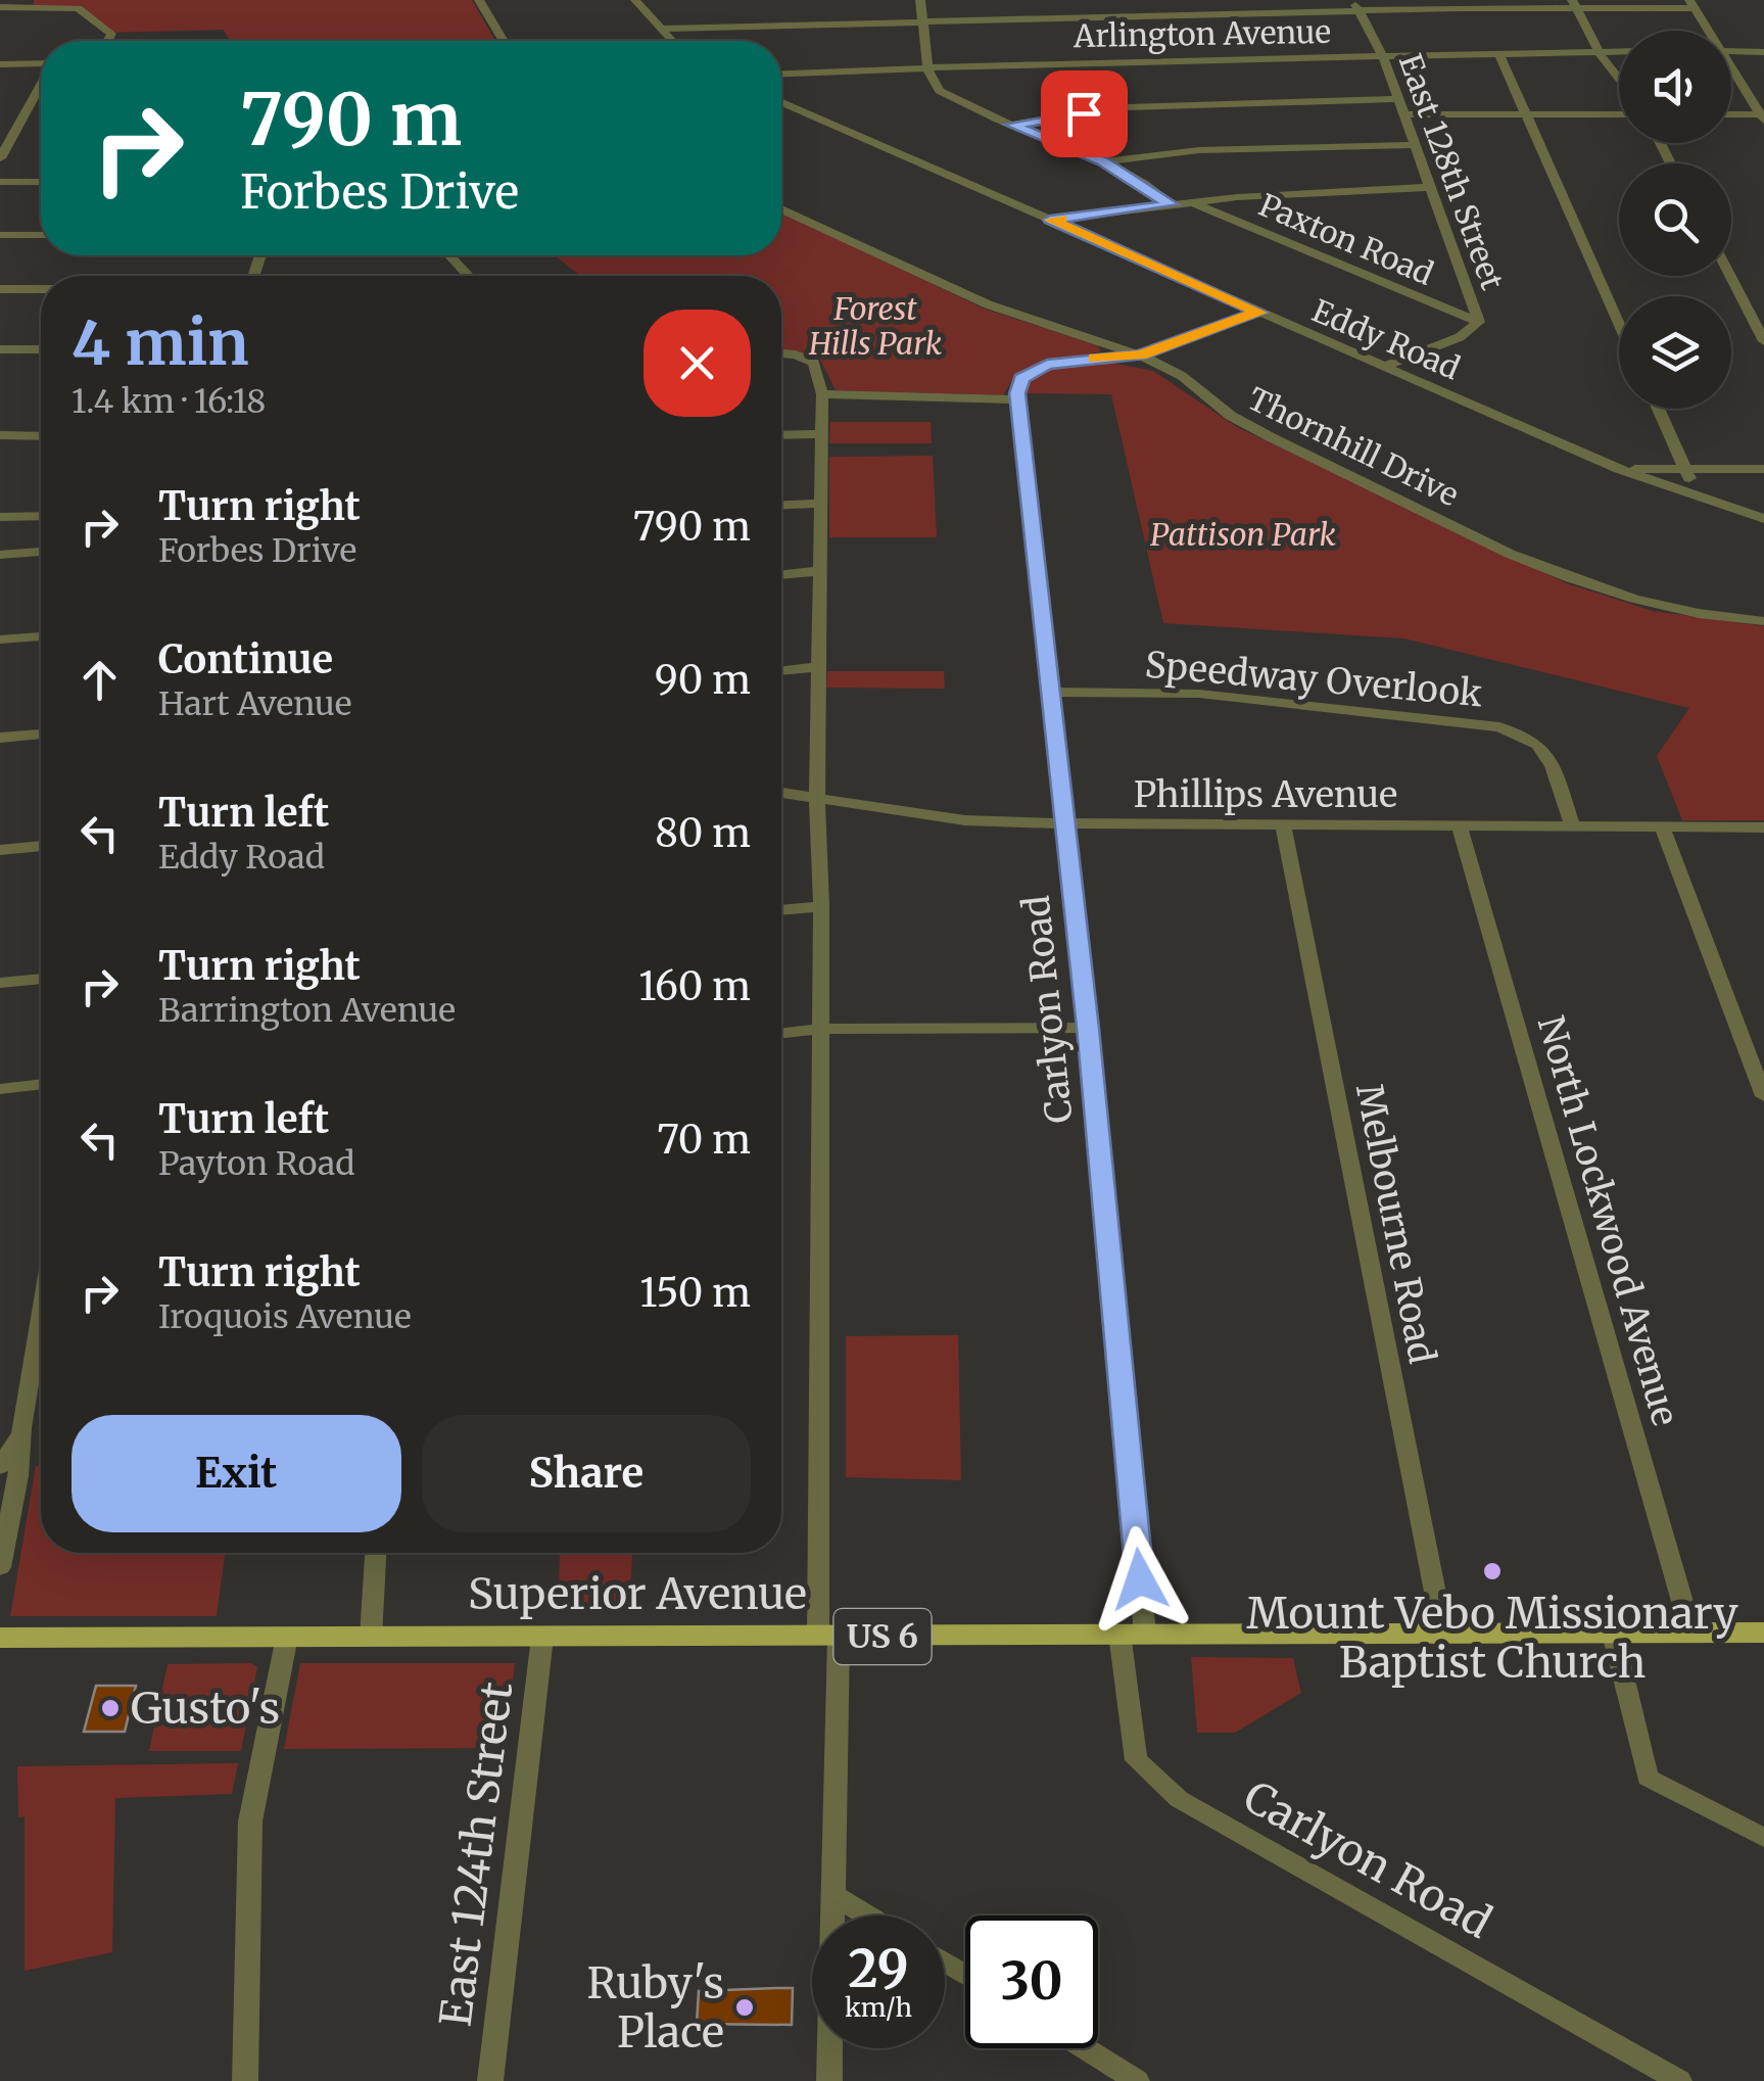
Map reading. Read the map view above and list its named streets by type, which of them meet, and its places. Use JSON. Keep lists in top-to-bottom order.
{
  "streets": {
    "main road": ["Superior Avenue", "US 6"],
    "street": [
      "Arlington Avenue",
      "East 128th Street",
      "Paxton Road",
      "Eddy Road",
      "Thornhill Drive",
      "Speedway Overlook",
      "Phillips Avenue",
      "Carlyon Road",
      "North Lockwood Avenue",
      "Melbourne Road",
      "East 124th Street"
    ]
  },
  "crossings": [
    ["Arlington Avenue", "East 128th Street"],
    ["East 128th Street", "Paxton Road"],
    ["East 128th Street", "Eddy Road"],
    ["Thornhill Drive", "Carlyon Road"],
    ["Speedway Overlook", "Phillips Avenue"],
    ["Speedway Overlook", "Carlyon Road"],
    ["Phillips Avenue", "Carlyon Road"],
    ["Phillips Avenue", "North Lockwood Avenue"],
    ["Phillips Avenue", "Melbourne Road"],
    ["Carlyon Road", "Superior Avenue"],
    ["North Lockwood Avenue", "Superior Avenue"],
    ["Melbourne Road", "Superior Avenue"],
    ["Superior Avenue", "East 124th Street"]
  ],
  "parks": ["Forest Hills Park", "Pattison Park"],
  "places": ["Mount Vebo Missionary Baptist Church", "Gusto's", "Ruby's Place"],
  "page": {
    "turn": ["790 m", "Forbes Drive"],
    "heading": ["4 min", "1.4 km · 16:18"],
    "list": [
      {
        "name": "Turn right",
        "note": "Forbes Drive",
        "value": "790 m"
      },
      {
        "name": "Continue",
        "note": "Hart Avenue",
        "value": "90 m"
      },
      {
        "name": "Turn left",
        "note": "Eddy Road",
        "value": "80 m"
      },
      {
        "name": "Turn right",
        "note": "Barrington Avenue",
        "value": "160 m"
      },
      {
        "name": "Turn left",
        "note": "Payton Road",
        "value": "70 m"
      },
      {
        "name": "Turn right",
        "note": "Iroquois Avenue",
        "value": "150 m"
      }
    ],
    "buttons": ["Exit", "Share"],
    "speed": "29 km/h",
    "limit": "30"
  }
}
